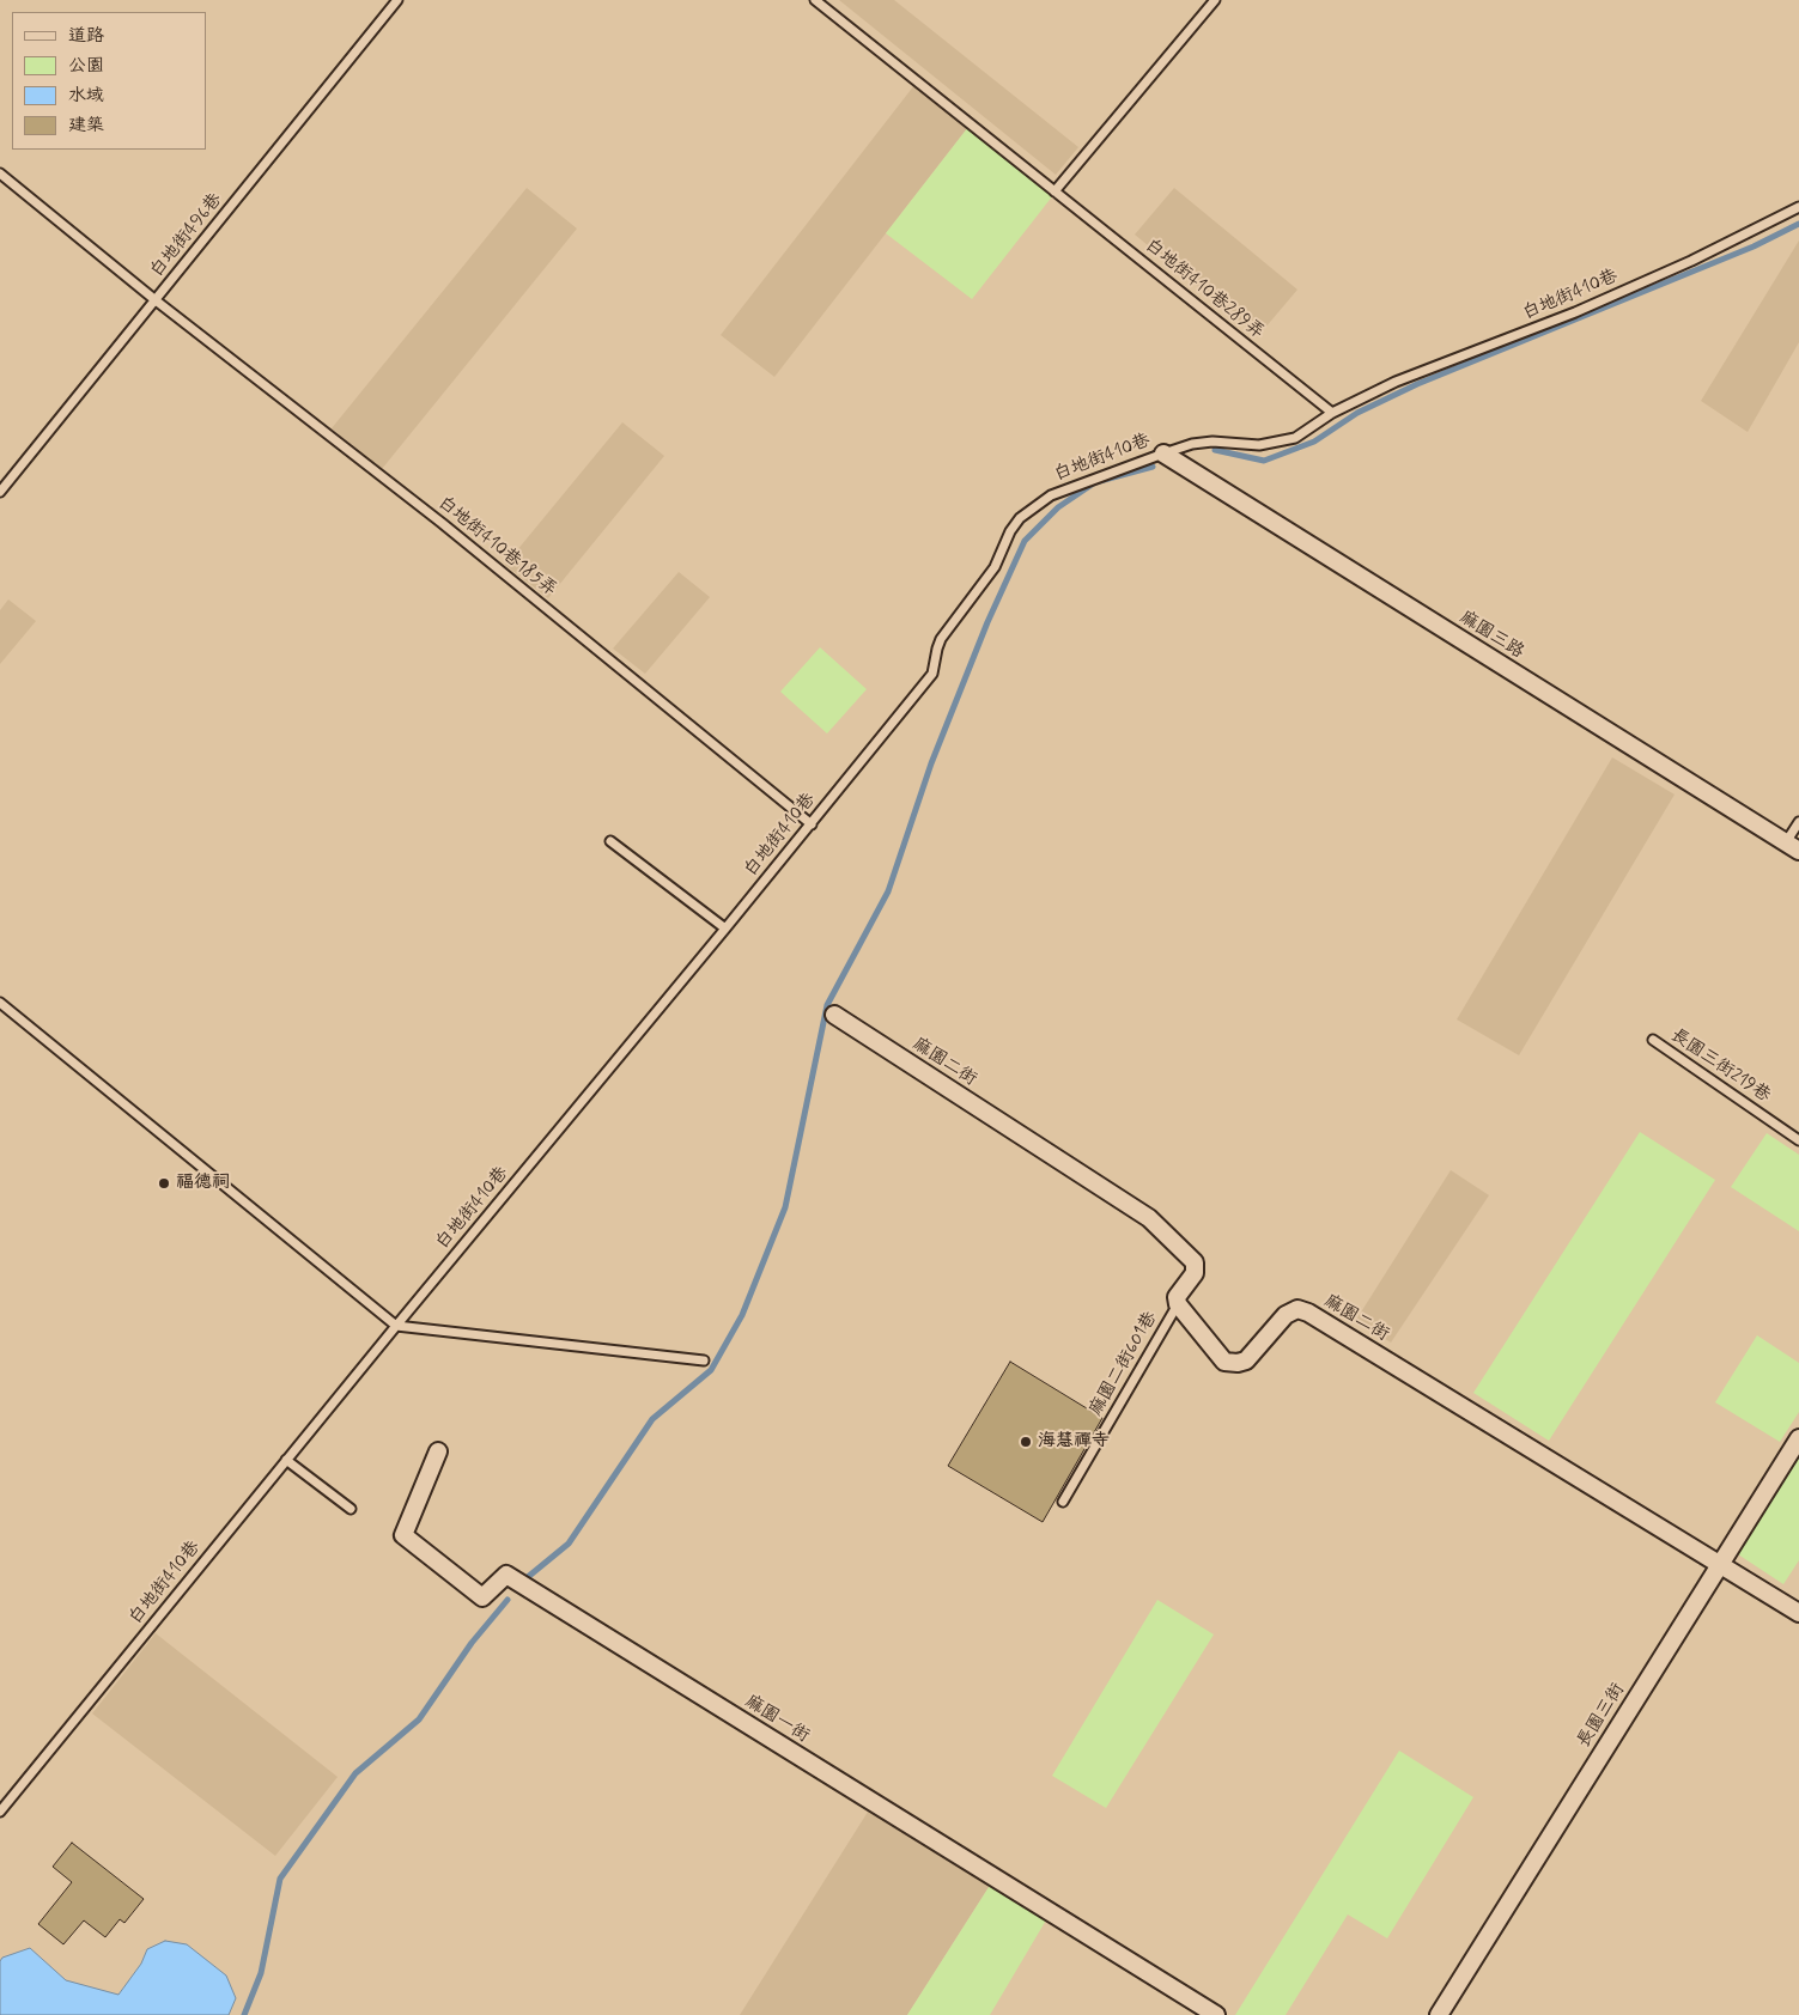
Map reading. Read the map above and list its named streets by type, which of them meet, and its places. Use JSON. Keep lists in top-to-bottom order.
{
  "streets": {
    "street": [
      "麻園三路",
      "麻園二街",
      "長園三街",
      "麻園一街"
    ],
    "lane": [
      "白地街496巷",
      "白地街410巷289弄",
      "白地街410巷",
      "白地街410巷185弄",
      "長園三街219巷",
      "麻園二街601巷"
    ]
  },
  "crossings": [
    ["白地街496巷", "白地街410巷185弄"],
    ["白地街410巷289弄", "白地街410巷"],
    ["白地街410巷", "白地街410巷185弄"],
    ["白地街410巷", "麻園三路"],
    ["麻園二街", "麻園二街601巷"],
    ["麻園二街", "長園三街"]
  ],
  "places": ["福德祠", "海慧禪寺"],
  "legend": [
    "道路",
    "公園",
    "水域",
    "建築"
  ]
}
